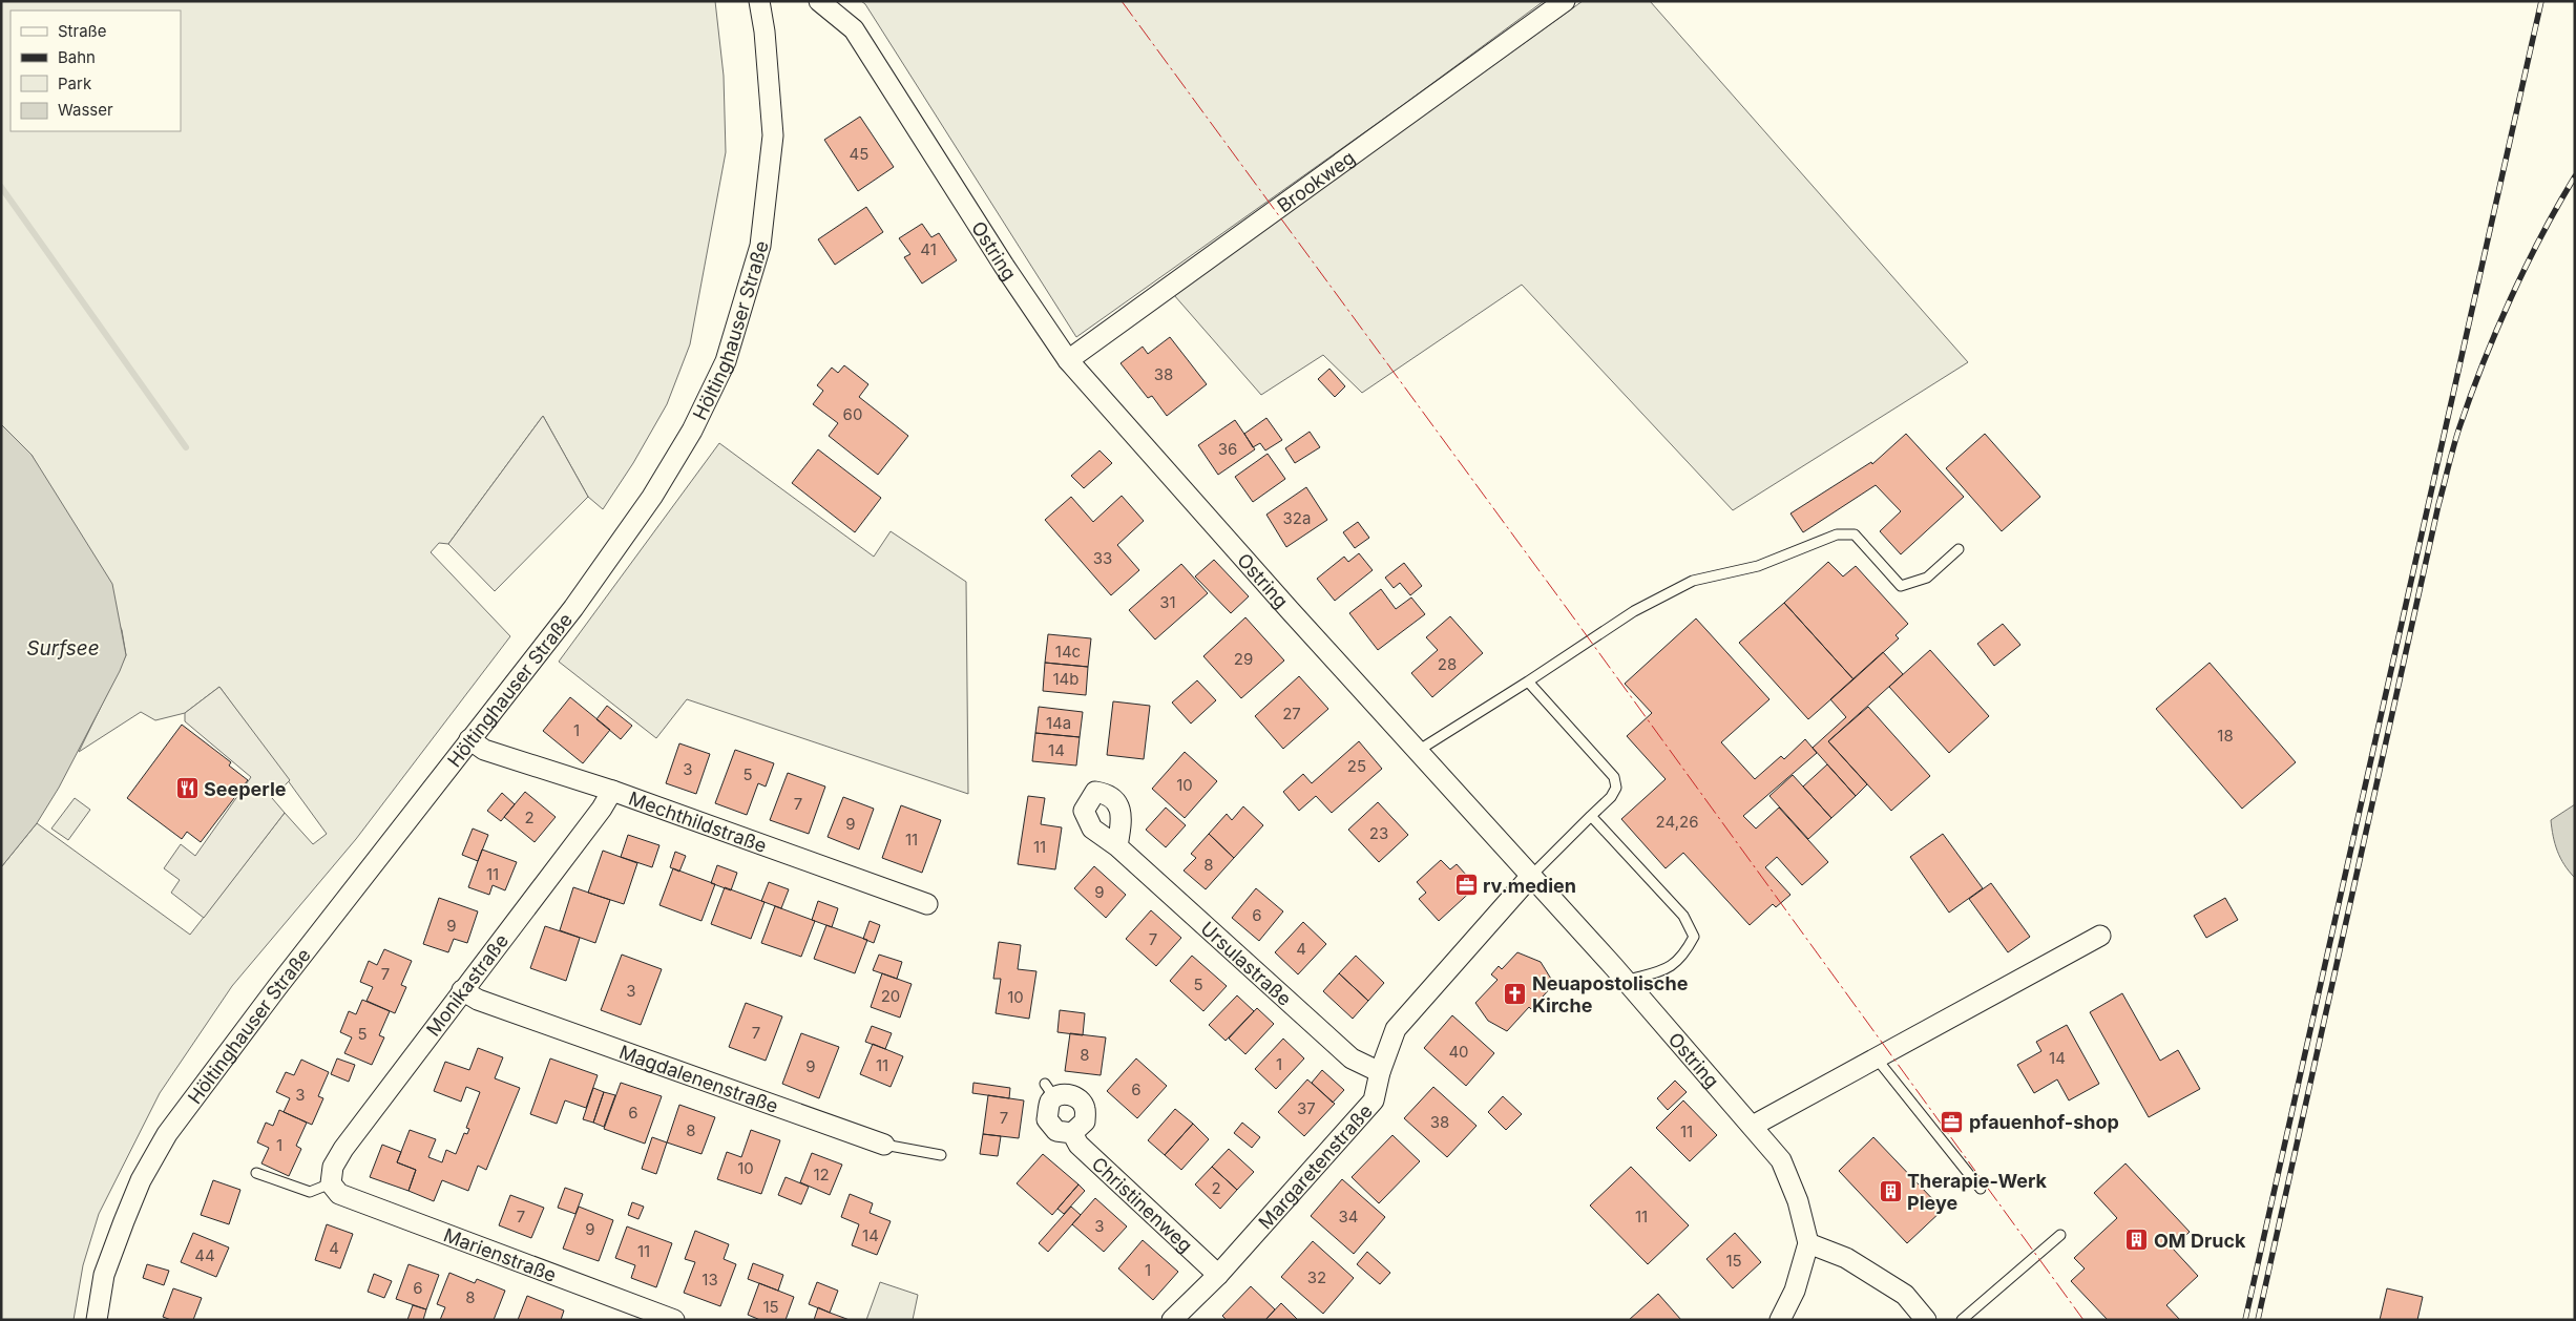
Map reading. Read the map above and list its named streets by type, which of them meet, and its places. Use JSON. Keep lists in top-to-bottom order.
{
  "streets": {
    "street": [
      "Brookweg",
      "Ostring",
      "Höltinghauser Straße",
      "Mechthildstraße",
      "Ursulastraße",
      "Monikastraße",
      "Magdalenenstraße",
      "Margaretenstraße",
      "Christinenweg",
      "Marienstraße"
    ]
  },
  "crossings": [
    ["Brookweg", "Ostring"],
    ["Ostring", "Margaretenstraße"],
    ["Höltinghauser Straße", "Mechthildstraße"],
    ["Mechthildstraße", "Monikastraße"],
    ["Ursulastraße", "Margaretenstraße"],
    ["Monikastraße", "Magdalenenstraße"],
    ["Monikastraße", "Marienstraße"],
    ["Margaretenstraße", "Christinenweg"]
  ],
  "water": ["Surfsee"],
  "places": {
    "restaurant": ["Seeperle"],
    "office": ["rv.medien", "pfauenhof-shop"],
    "church": ["Neuapostolische Kirche"],
    "building": ["Therapie-Werk Pleye", "OM Druck"]
  },
  "house_numbers": [
    "45",
    "41",
    "38",
    "60",
    "36",
    "32a",
    "33",
    "31",
    "14c",
    "29",
    "28",
    "14b",
    "27",
    "14a",
    "1",
    "18",
    "14",
    "25",
    "3",
    "5",
    "10",
    "7",
    "2",
    "24,26",
    "9",
    "23",
    "11",
    "11",
    "8",
    "11",
    "9",
    "6",
    "9",
    "7",
    "4",
    "7",
    "5",
    "3",
    "20",
    "10",
    "7",
    "5",
    "40",
    "8",
    "14",
    "1",
    "11",
    "9",
    "6",
    "3",
    "37",
    "6",
    "7",
    "38",
    "8",
    "11",
    "1",
    "10",
    "12",
    "2",
    "7",
    "34",
    "11",
    "3",
    "9",
    "14",
    "4",
    "11",
    "44",
    "15",
    "1",
    "32",
    "13",
    "6",
    "8",
    "15"
  ],
  "legend": [
    "Straße",
    "Bahn",
    "Park",
    "Wasser"
  ]
}
